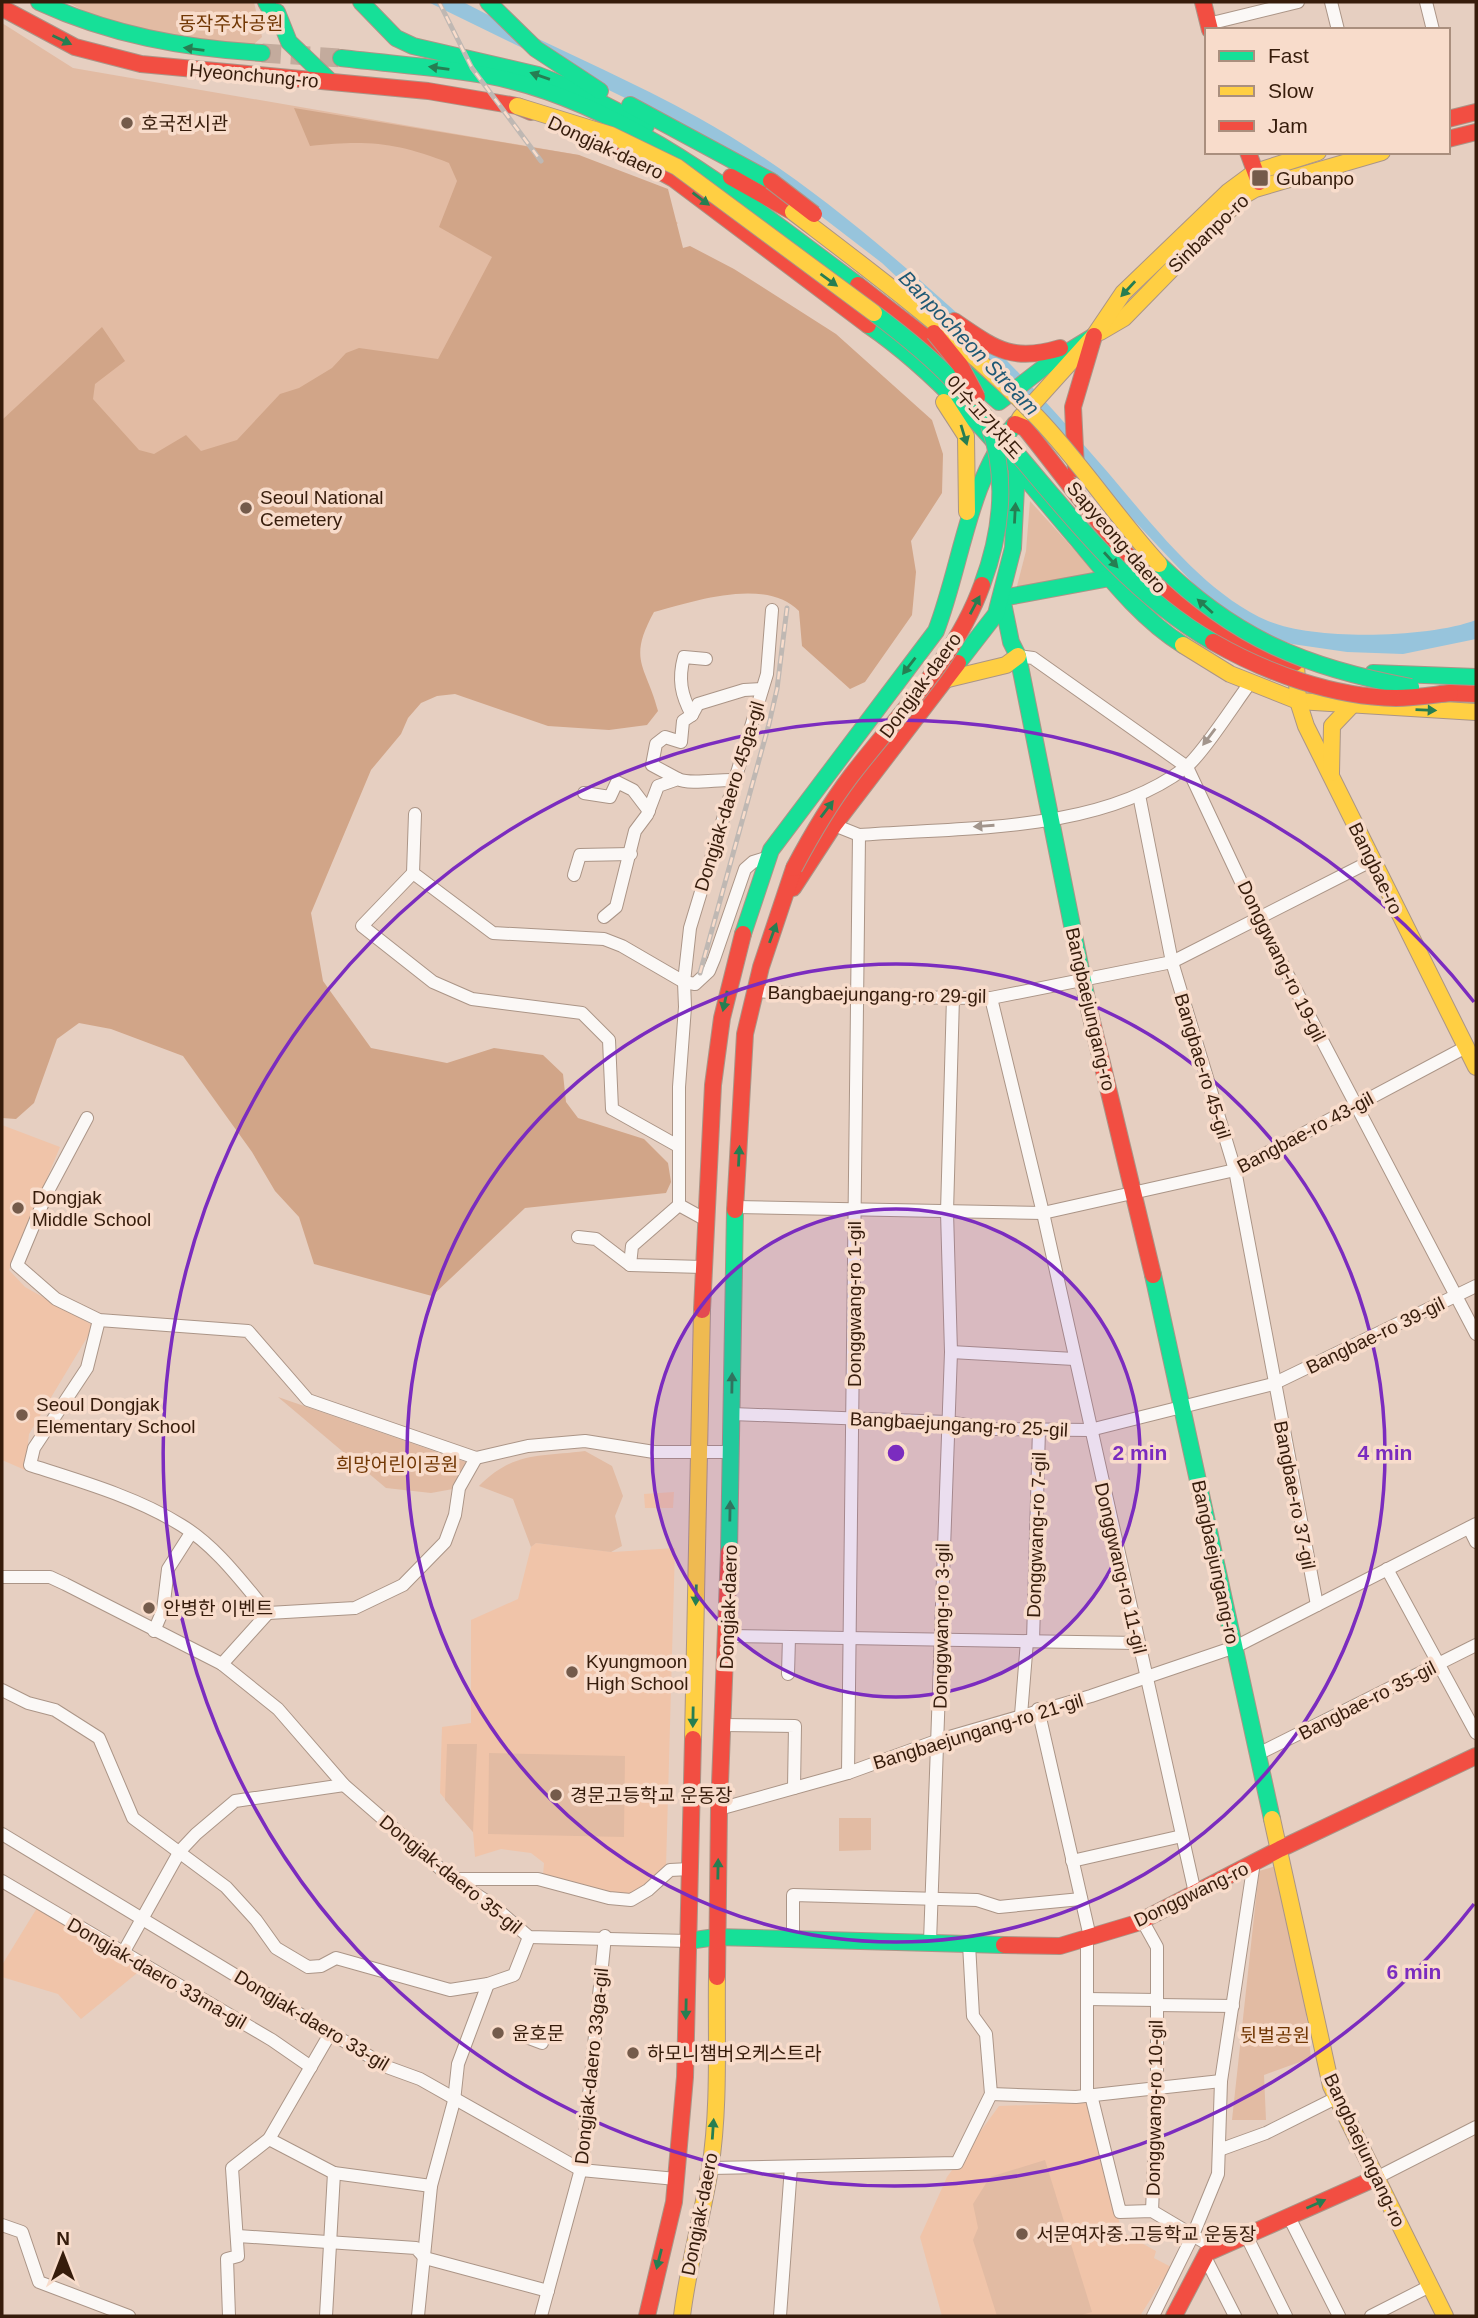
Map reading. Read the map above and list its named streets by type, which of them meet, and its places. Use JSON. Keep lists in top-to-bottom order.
{
  "streets": {
    "main road": [
      "Hyeonchung-ro",
      "Dongjak-daero",
      "Sinbanpo-ro",
      "이수고가차도",
      "Sapyeong-daero",
      "Bangbae-ro",
      "Bangbaejungang-ro",
      "Donggwang-ro"
    ],
    "street": [
      "Dongjak-daero 45ga-gil",
      "Donggwang-ro 19-gil",
      "Bangbaejungang-ro 29-gil",
      "Bangbae-ro 45-gil",
      "Bangbae-ro 43-gil",
      "Donggwang-ro 1-gil",
      "Bangbae-ro 39-gil",
      "Bangbaejungang-ro 25-gil",
      "Bangbae-ro 37-gil",
      "Donggwang-ro 7-gil",
      "Donggwang-ro 11-gil",
      "Donggwang-ro 3-gil",
      "Bangbae-ro 35-gil",
      "Bangbaejungang-ro 21-gil",
      "Dongjak-daero 35-gil",
      "Dongjak-daero 33ma-gil",
      "Dongjak-daero 33-gil",
      "Dongjak-daero 33ga-gil",
      "Donggwang-ro 10-gil"
    ]
  },
  "crossings": [
    ["Hyeonchung-ro", "Dongjak-daero"],
    ["Hyeonchung-ro", "이수고가차도"],
    ["Dongjak-daero", "Sinbanpo-ro"],
    ["Dongjak-daero", "이수고가차도"],
    ["Dongjak-daero", "Sapyeong-daero"],
    ["Dongjak-daero", "Dongjak-daero 45ga-gil"],
    ["Dongjak-daero", "Bangbaejungang-ro 29-gil"],
    ["Dongjak-daero", "Bangbaejungang-ro"],
    ["Dongjak-daero", "Bangbae-ro 43-gil"],
    ["Dongjak-daero", "Bangbaejungang-ro 25-gil"],
    ["Dongjak-daero", "Bangbaejungang-ro 21-gil"],
    ["Dongjak-daero", "Dongjak-daero 35-gil"],
    ["Dongjak-daero", "Donggwang-ro"],
    ["Dongjak-daero", "Dongjak-daero 33-gil"],
    ["Sinbanpo-ro", "Sapyeong-daero"],
    ["Sapyeong-daero", "Bangbae-ro"],
    ["Bangbae-ro", "Bangbae-ro 43-gil"],
    ["Donggwang-ro 19-gil", "Bangbaejungang-ro"],
    ["Donggwang-ro 19-gil", "Bangbae-ro 43-gil"],
    ["Donggwang-ro 19-gil", "Bangbae-ro 39-gil"],
    ["Bangbaejungang-ro 29-gil", "Bangbaejungang-ro"],
    ["Bangbaejungang-ro 29-gil", "Donggwang-ro 1-gil"],
    ["Bangbaejungang-ro 29-gil", "Donggwang-ro 11-gil"],
    ["Bangbaejungang-ro 29-gil", "Donggwang-ro 3-gil"],
    ["Bangbaejungang-ro", "Bangbae-ro 43-gil"],
    ["Bangbaejungang-ro", "Bangbae-ro 39-gil"],
    ["Bangbaejungang-ro", "Bangbaejungang-ro 25-gil"],
    ["Bangbaejungang-ro", "Bangbae-ro 35-gil"],
    ["Bangbaejungang-ro", "Bangbaejungang-ro 21-gil"],
    ["Bangbaejungang-ro", "Donggwang-ro"],
    ["Bangbae-ro 45-gil", "Bangbae-ro 43-gil"],
    ["Bangbae-ro 43-gil", "Donggwang-ro 1-gil"],
    ["Bangbae-ro 43-gil", "Donggwang-ro 11-gil"],
    ["Bangbae-ro 43-gil", "Donggwang-ro 3-gil"],
    ["Donggwang-ro 1-gil", "Bangbaejungang-ro 25-gil"],
    ["Donggwang-ro 1-gil", "Bangbaejungang-ro 21-gil"],
    ["Bangbae-ro 39-gil", "Bangbaejungang-ro 25-gil"],
    ["Bangbae-ro 39-gil", "Bangbae-ro 37-gil"],
    ["Bangbaejungang-ro 25-gil", "Donggwang-ro 7-gil"],
    ["Bangbaejungang-ro 25-gil", "Donggwang-ro 11-gil"],
    ["Bangbaejungang-ro 25-gil", "Donggwang-ro 3-gil"],
    ["Donggwang-ro 7-gil", "Bangbaejungang-ro 21-gil"],
    ["Donggwang-ro 11-gil", "Bangbaejungang-ro 21-gil"],
    ["Donggwang-ro 11-gil", "Donggwang-ro"],
    ["Donggwang-ro 3-gil", "Bangbaejungang-ro 21-gil"],
    ["Donggwang-ro 3-gil", "Donggwang-ro"],
    ["Dongjak-daero 35-gil", "Donggwang-ro"],
    ["Dongjak-daero 35-gil", "Dongjak-daero 33ga-gil"],
    ["Donggwang-ro", "Donggwang-ro 10-gil"],
    ["Dongjak-daero 33-gil", "Dongjak-daero 33ga-gil"]
  ],
  "water": ["Banpocheon Stream"],
  "parks": ["동작주차공원", "희망어린이공원", "뒷벌공원"],
  "places": {
    "other": [
      "호국전시관",
      "Seoul National Cemetery",
      "Dongjak Middle School",
      "Seoul Dongjak Elementary School",
      "안병한 이벤트",
      "Kyungmoon High School",
      "경문고등학교 운동장",
      "윤호문",
      "하모니챔버오케스트라",
      "서문여자중.고등학교 운동장"
    ],
    "transit": ["Gubanpo"]
  },
  "legend": ["Fast", "Slow", "Jam"],
  "north": "top",
  "rings": ["2 min", "4 min", "6 min"]
}
